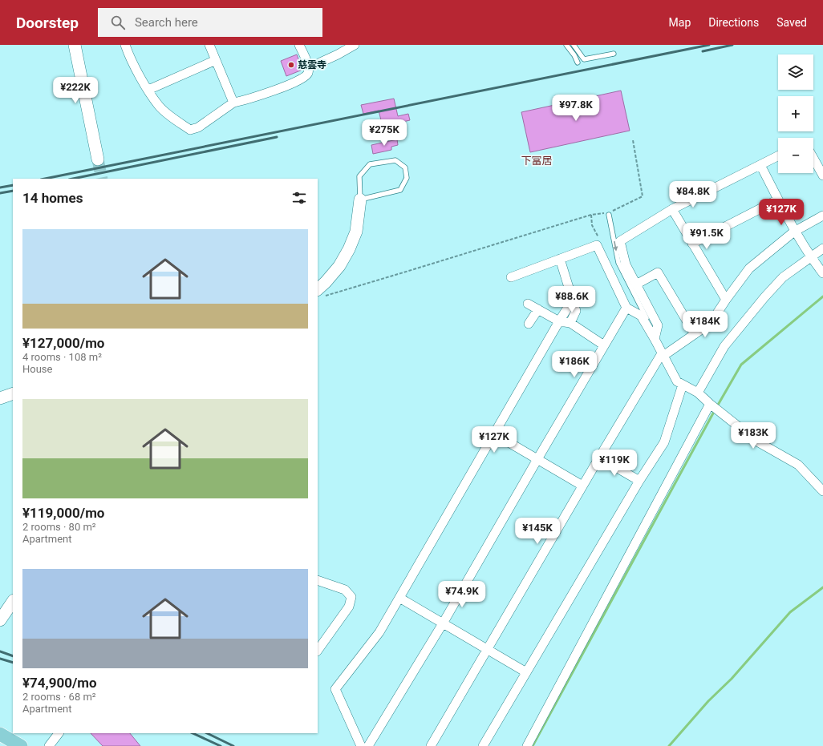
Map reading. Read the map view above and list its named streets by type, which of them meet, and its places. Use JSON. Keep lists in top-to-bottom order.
{
  "districts": ["下冨居"],
  "places": ["慈雲寺"],
  "page": {
    "header": "Doorstep",
    "search": "Search here",
    "nav": ["Map", "Directions", "Saved"],
    "map_buttons": ["+", "−"],
    "price": [
      "¥222K",
      "¥97.8K",
      "¥275K",
      "¥84.8K",
      "¥127K",
      "¥91.5K",
      "¥88.6K",
      "¥184K",
      "¥186K",
      "¥183K",
      "¥127K",
      "¥119K",
      "¥145K",
      "¥74.9K"
    ],
    "heading": "14 homes",
    "list": [
      {
        "name": "¥127,000/mo",
        "note": "4 rooms · 108 m² · House"
      },
      {
        "name": "¥119,000/mo",
        "note": "2 rooms · 80 m² · Apartment"
      },
      {
        "name": "¥74,900/mo",
        "note": "2 rooms · 68 m² · Apartment"
      }
    ]
  }
}
